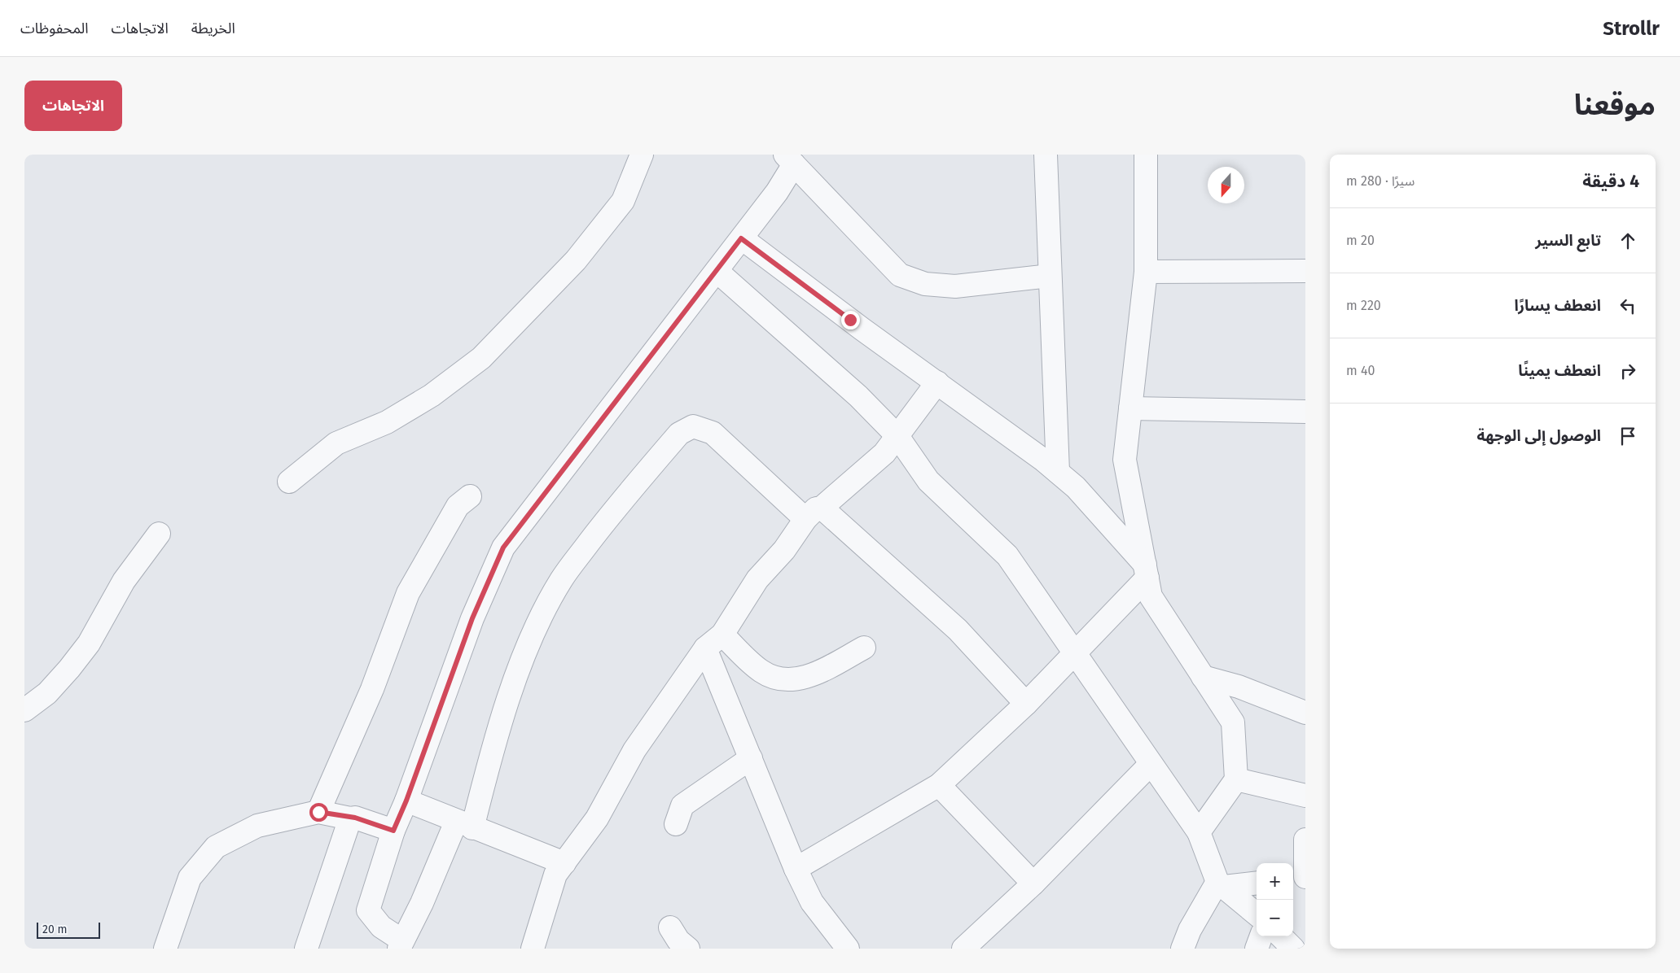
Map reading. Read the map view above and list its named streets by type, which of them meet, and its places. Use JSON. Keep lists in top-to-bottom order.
{
  "scale_bar": "20 m",
  "north": "bottom",
  "page": {
    "header": "Strollr",
    "nav": ["الخريطة", "الاتجاهات", "المحفوظات"],
    "title": "موقعنا",
    "buttons": "الاتجاهات",
    "heading": ["4 دقيقة", "سيرًا · 280 m"],
    "list": [
      ["تابع السير", "20 m"],
      ["انعطف يسارًا", "220 m"],
      ["انعطف يمينًا", "40 m"],
      "الوصول إلى الوجهة"
    ],
    "map_buttons": ["+", "−"],
    "scale": "20 m"
  }
}
